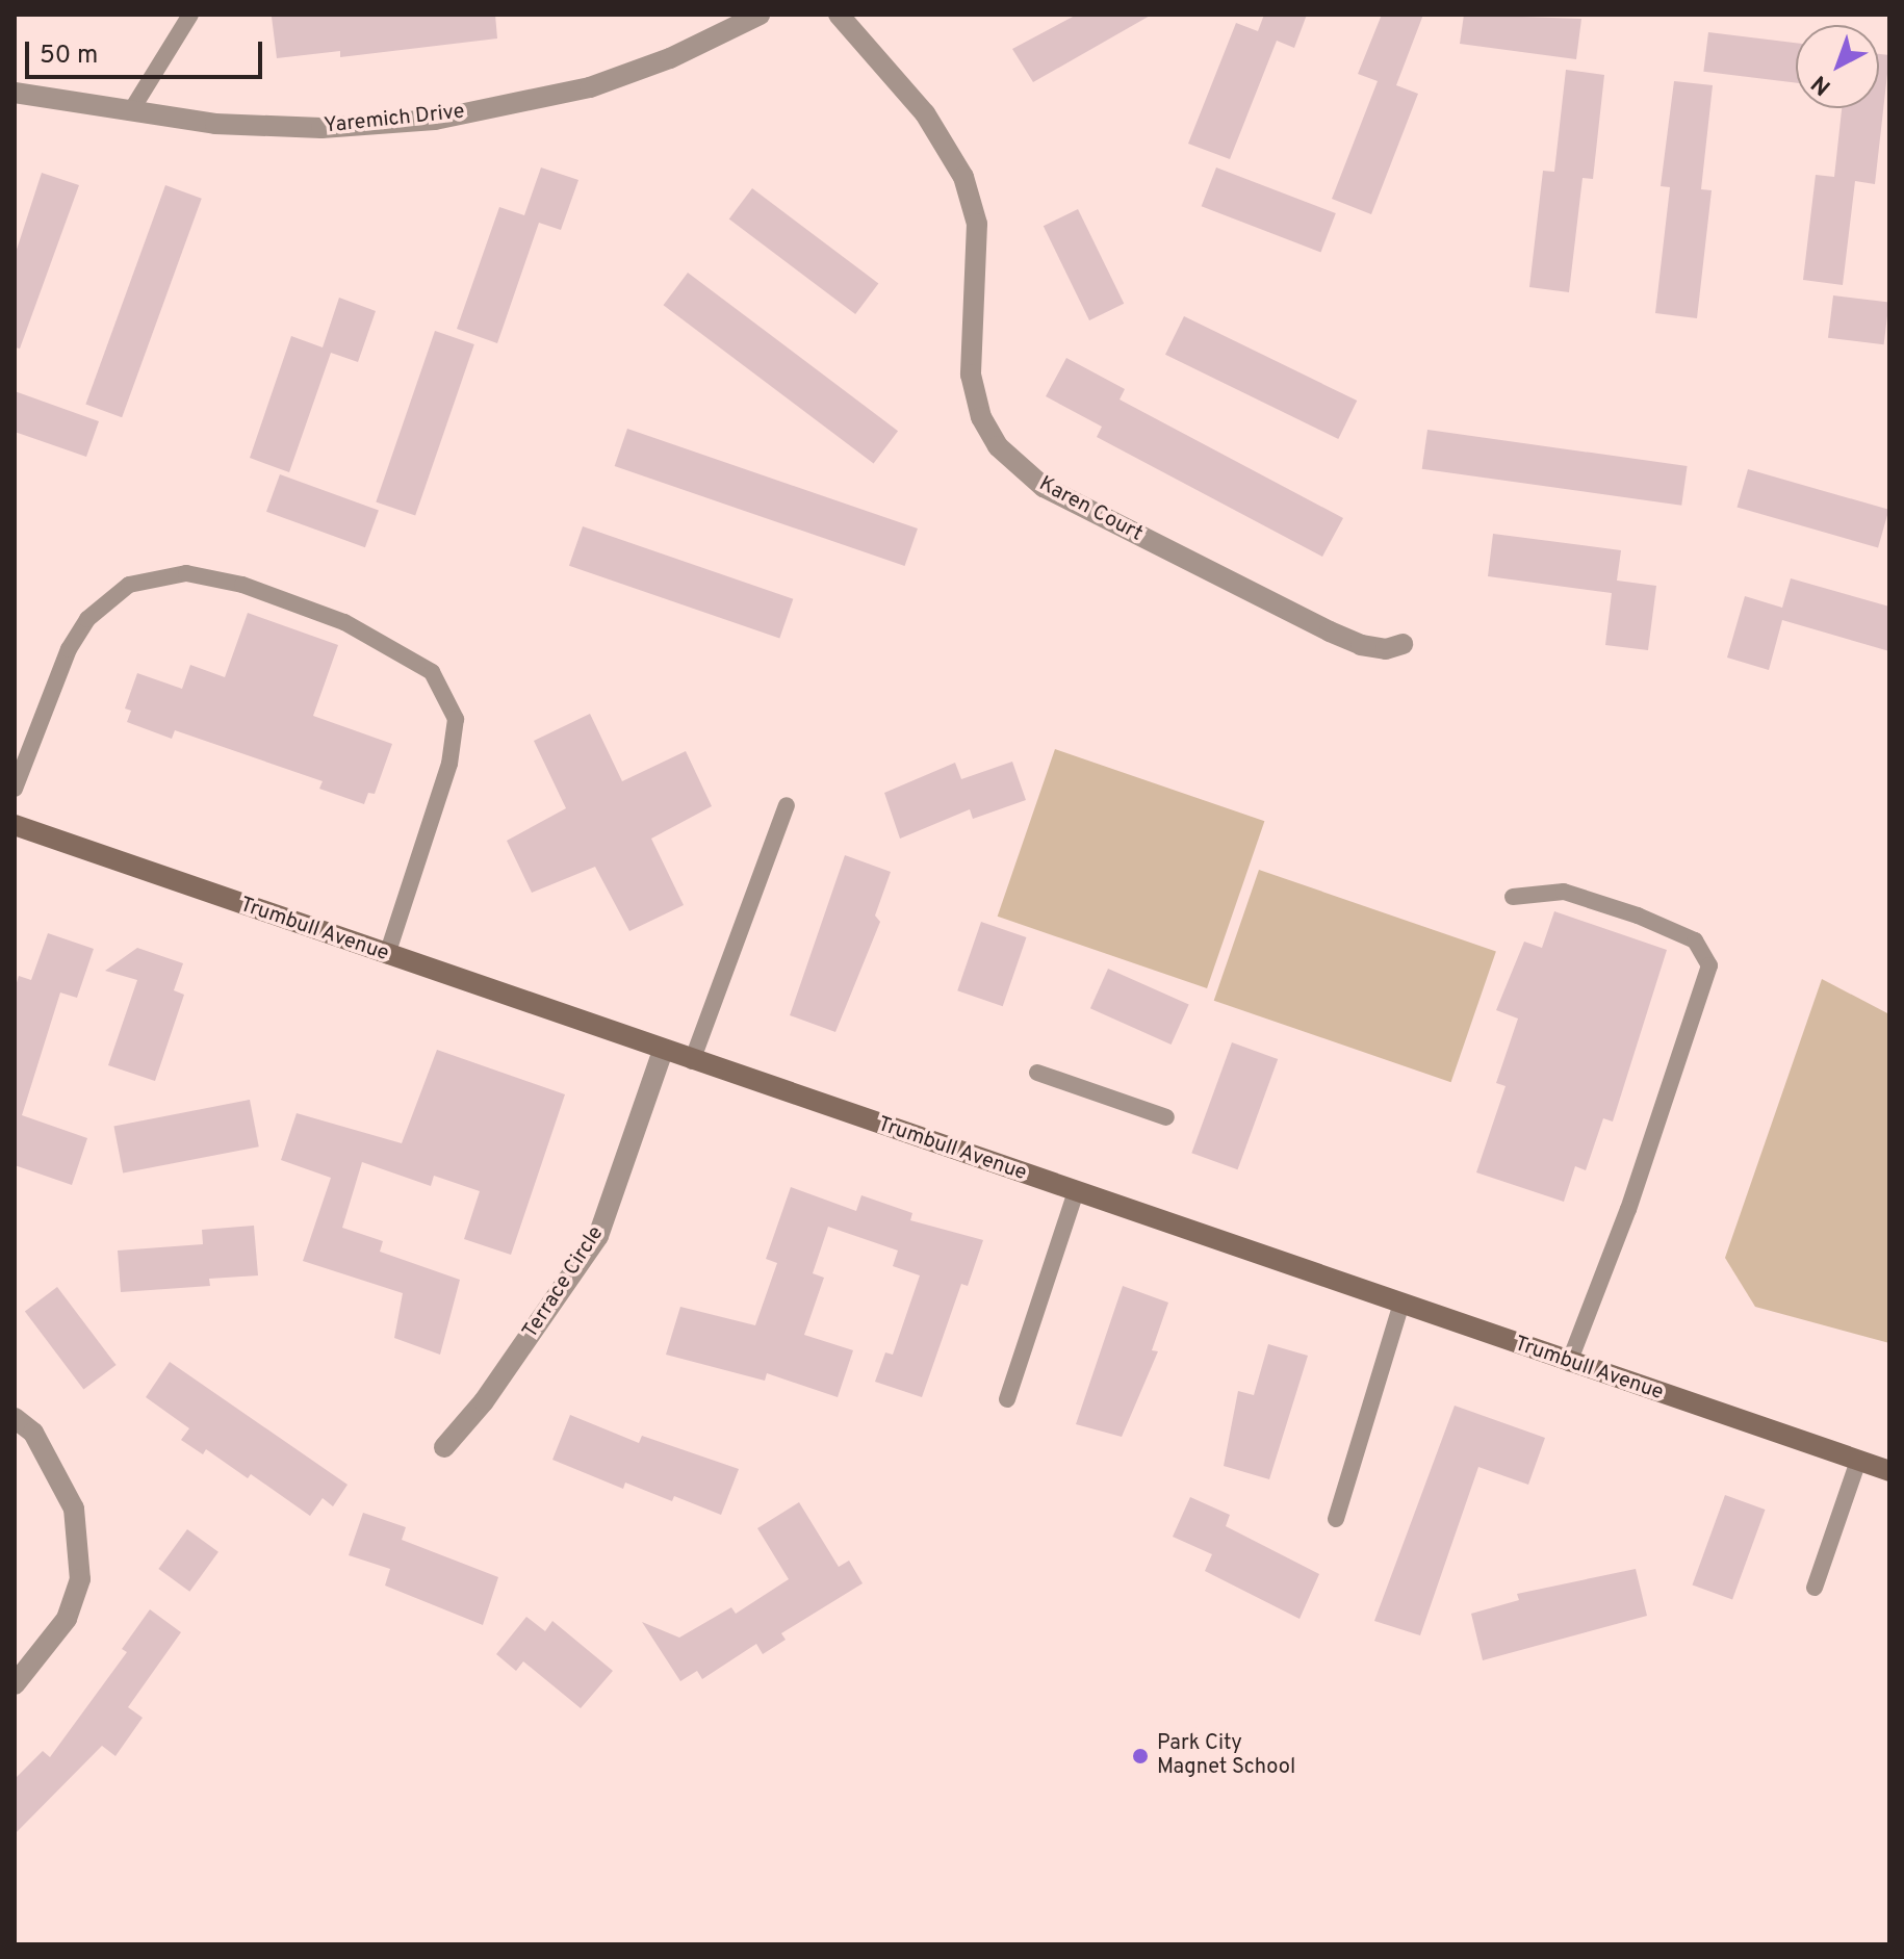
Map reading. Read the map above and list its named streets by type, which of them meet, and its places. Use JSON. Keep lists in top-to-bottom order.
{
  "streets": {
    "street": [
      "Yaremich Drive",
      "Karen Court",
      "Trumbull Avenue",
      "Terrace Circle"
    ]
  },
  "crossings": [
    ["Trumbull Avenue", "Terrace Circle"]
  ],
  "places": ["Park City Magnet School"],
  "scale_bar": "50 m",
  "north": "bottom left"
}
